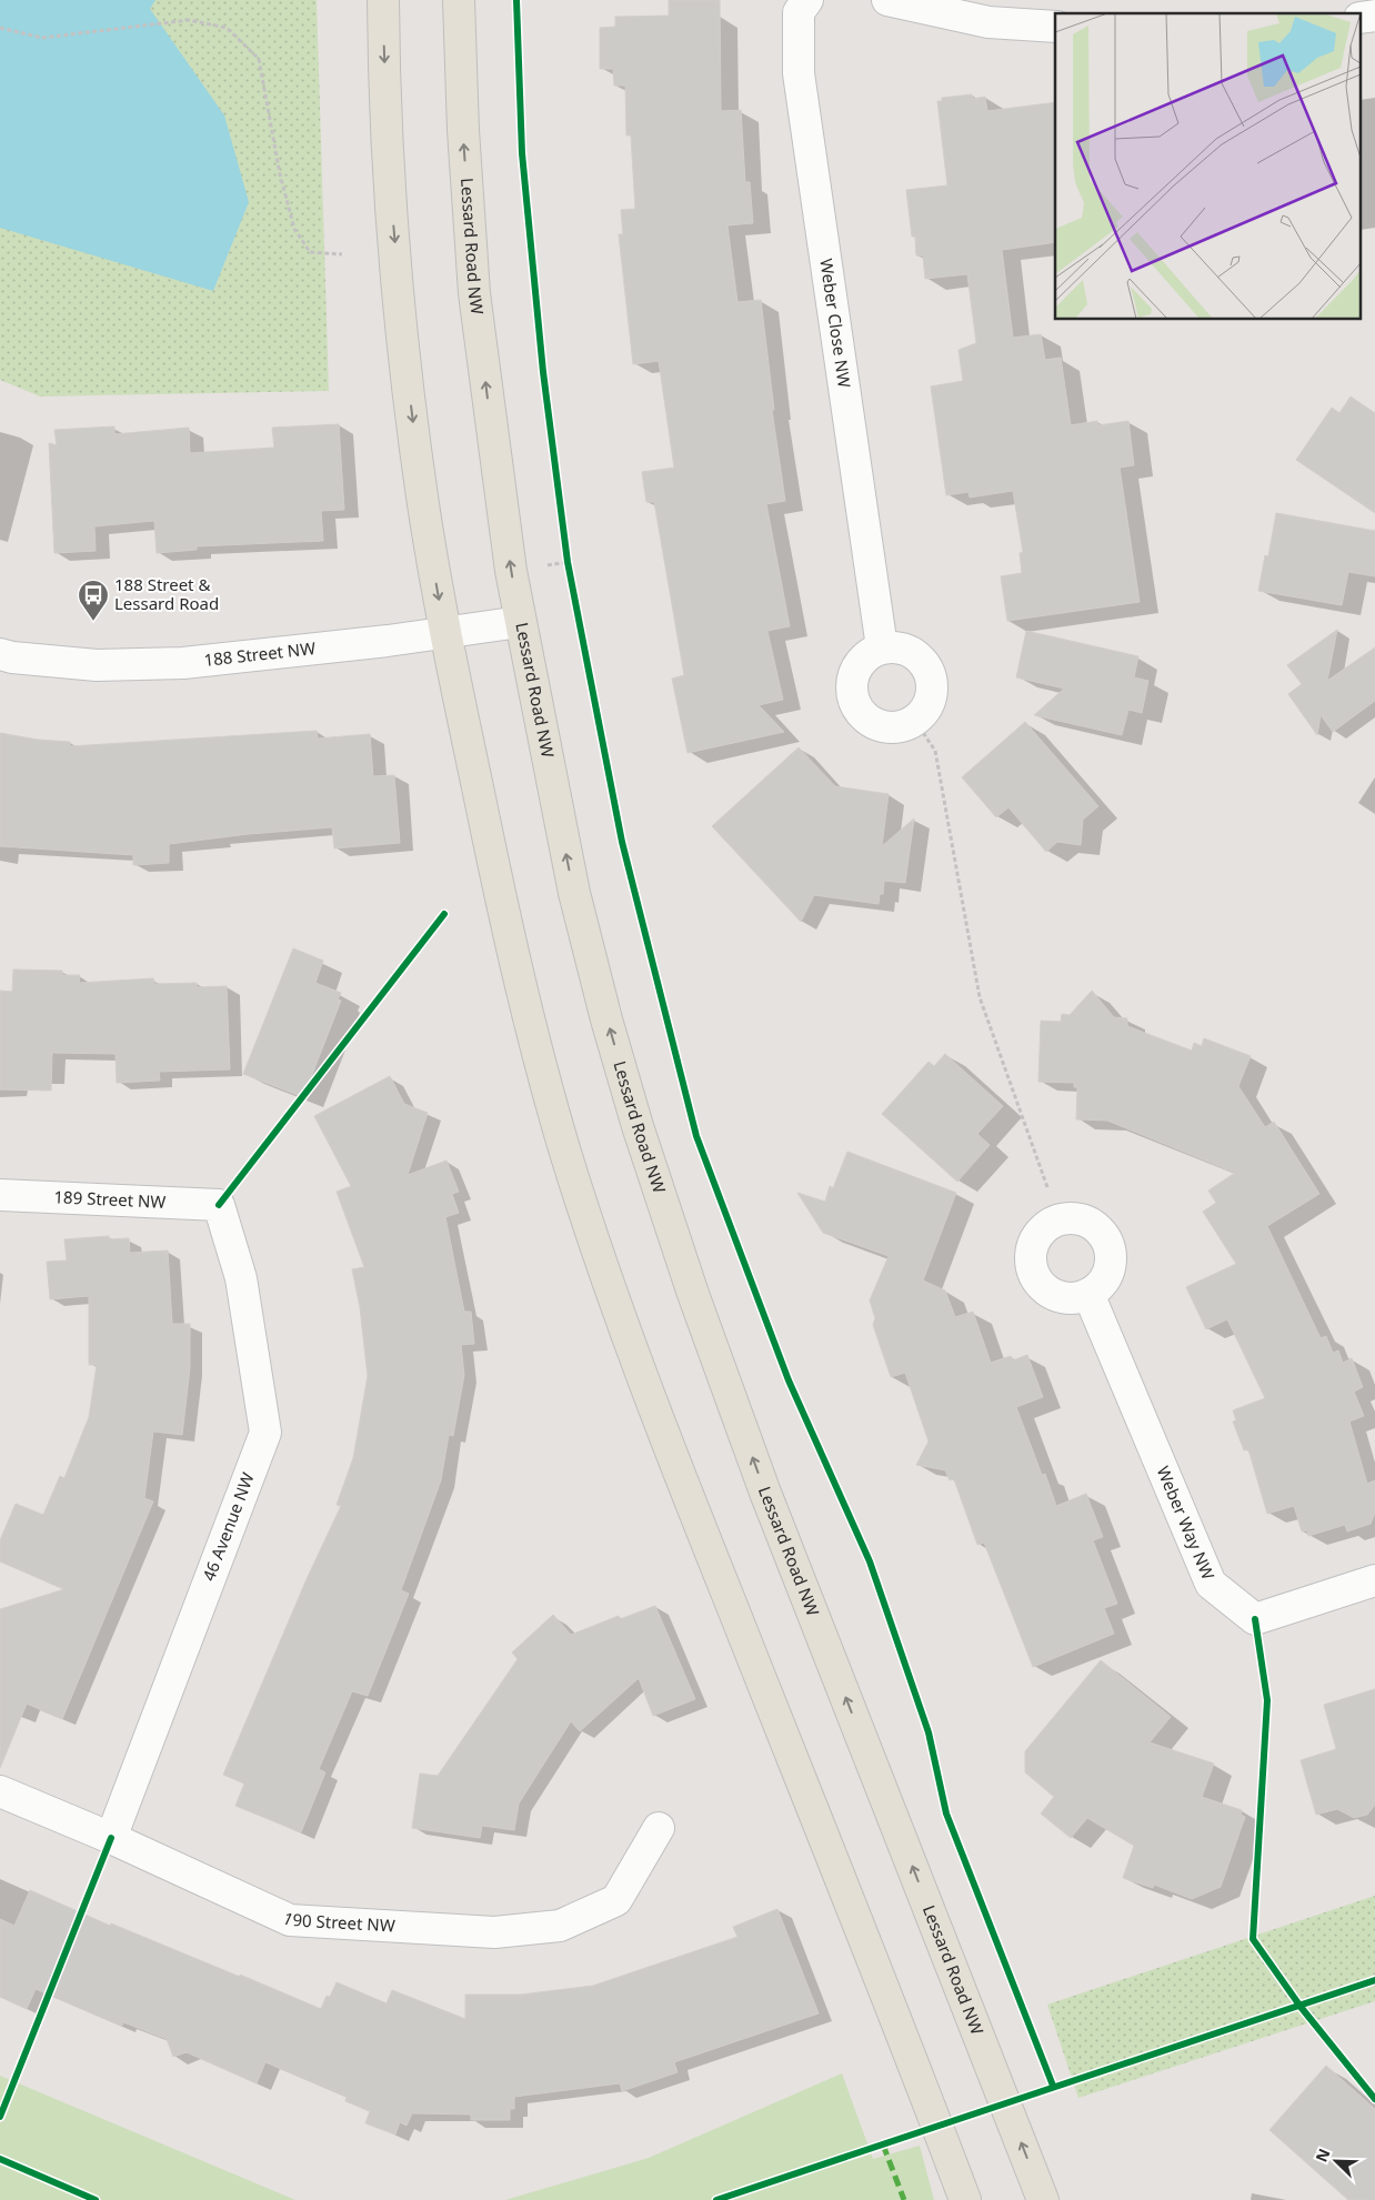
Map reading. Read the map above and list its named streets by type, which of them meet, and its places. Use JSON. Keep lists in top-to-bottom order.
{
  "streets": {
    "main road": ["Lessard Road NW"],
    "street": [
      "Weber Close NW",
      "188 Street NW",
      "189 Street NW",
      "Weber Way NW",
      "46 Avenue NW",
      "190 Street NW"
    ]
  },
  "crossings": [
    ["Lessard Road NW", "188 Street NW"],
    ["189 Street NW", "46 Avenue NW"],
    ["46 Avenue NW", "190 Street NW"]
  ],
  "places": {
    "bus stop": ["188 Street & Lessard Road"]
  },
  "north": "top left"
}
